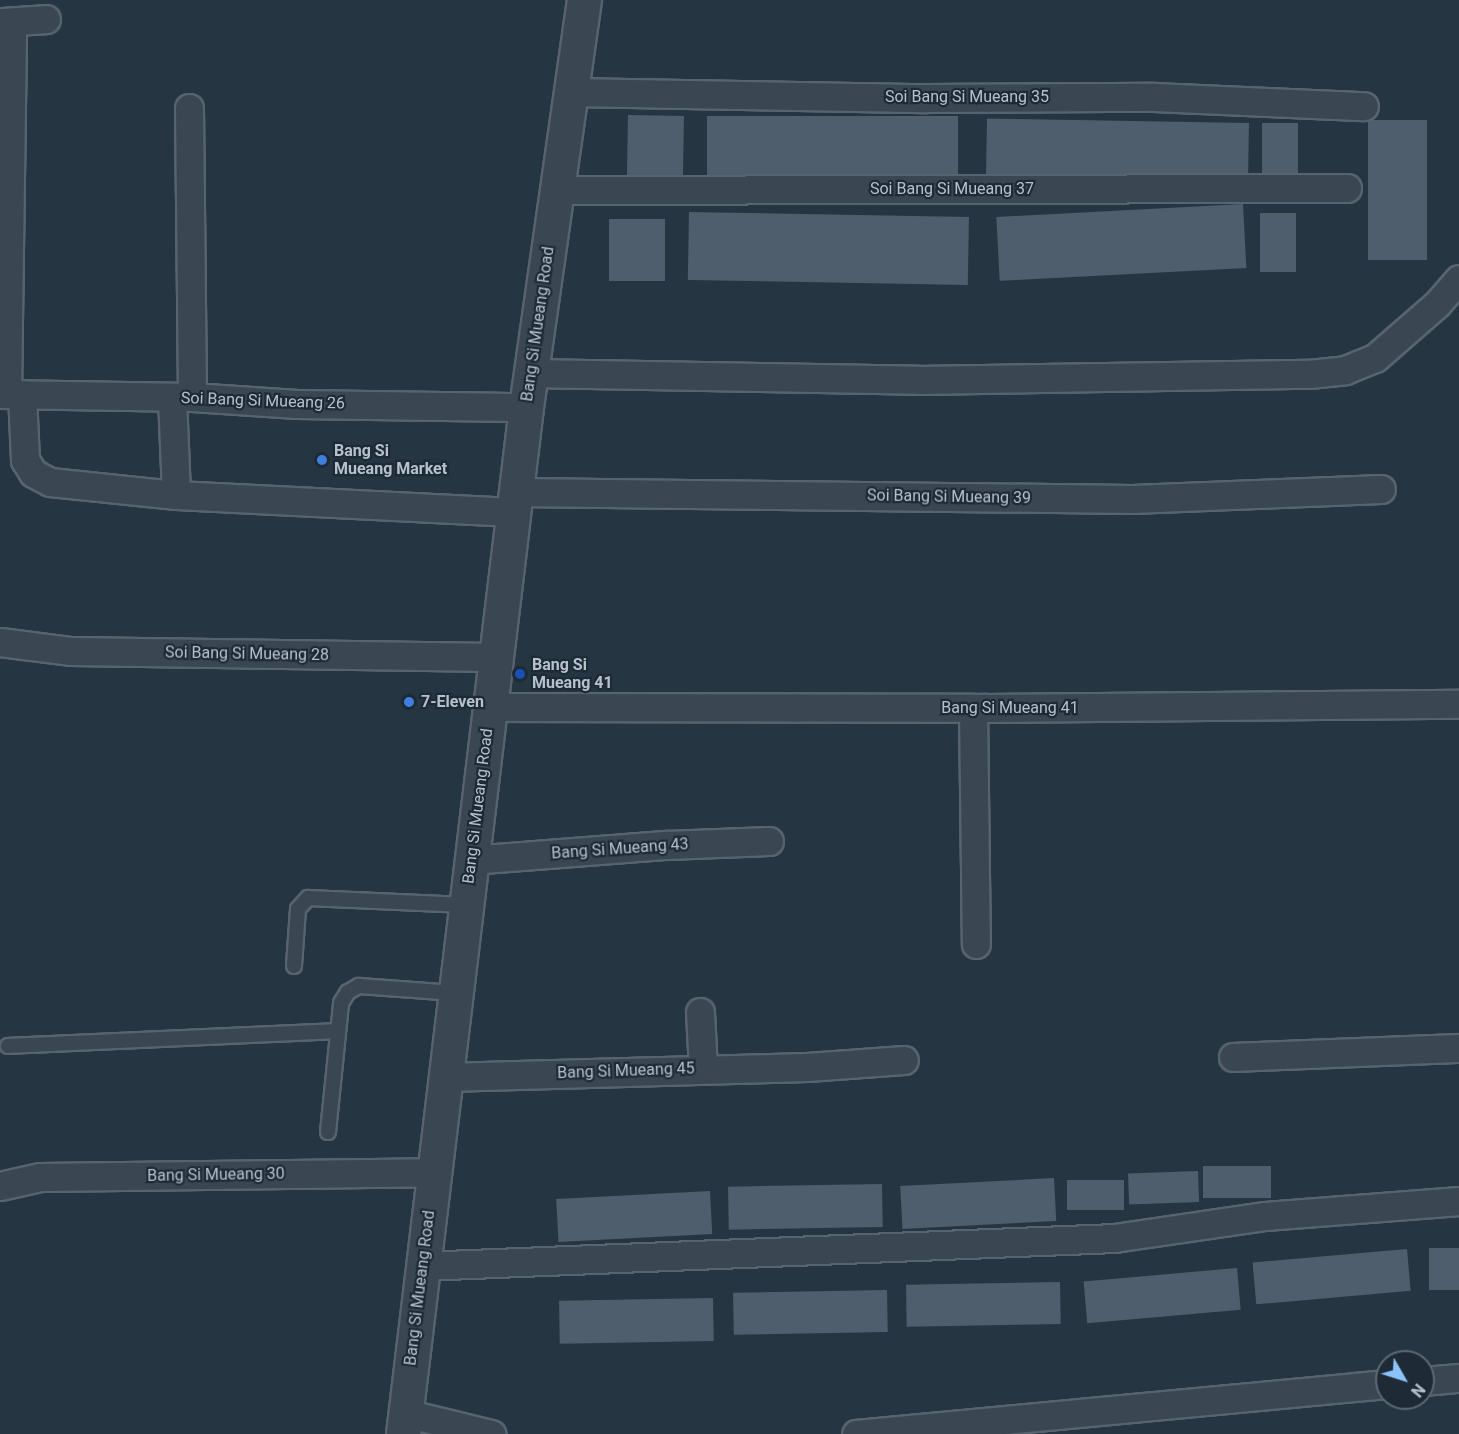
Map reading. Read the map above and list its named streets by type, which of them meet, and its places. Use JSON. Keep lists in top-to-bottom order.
{
  "streets": {
    "street": [
      "Soi Bang Si Mueang 35",
      "Soi Bang Si Mueang 37",
      "Bang Si Mueang Road",
      "Soi Bang Si Mueang 26",
      "Soi Bang Si Mueang 39",
      "Soi Bang Si Mueang 28",
      "Bang Si Mueang 41",
      "Bang Si Mueang 43",
      "Bang Si Mueang 45",
      "Bang Si Mueang 30"
    ]
  },
  "crossings": [
    ["Soi Bang Si Mueang 35", "Bang Si Mueang Road"],
    ["Soi Bang Si Mueang 37", "Bang Si Mueang Road"],
    ["Bang Si Mueang Road", "Soi Bang Si Mueang 26"],
    ["Bang Si Mueang Road", "Soi Bang Si Mueang 39"],
    ["Bang Si Mueang Road", "Soi Bang Si Mueang 28"],
    ["Bang Si Mueang Road", "Bang Si Mueang 41"],
    ["Bang Si Mueang Road", "Bang Si Mueang 43"],
    ["Bang Si Mueang Road", "Bang Si Mueang 45"],
    ["Bang Si Mueang Road", "Bang Si Mueang 30"],
    ["Soi Bang Si Mueang 26", "Soi Bang Si Mueang 39"]
  ],
  "places": ["Bang Si Mueang Market", "Bang Si Mueang 41", "7-Eleven"],
  "north": "bottom right"
}
